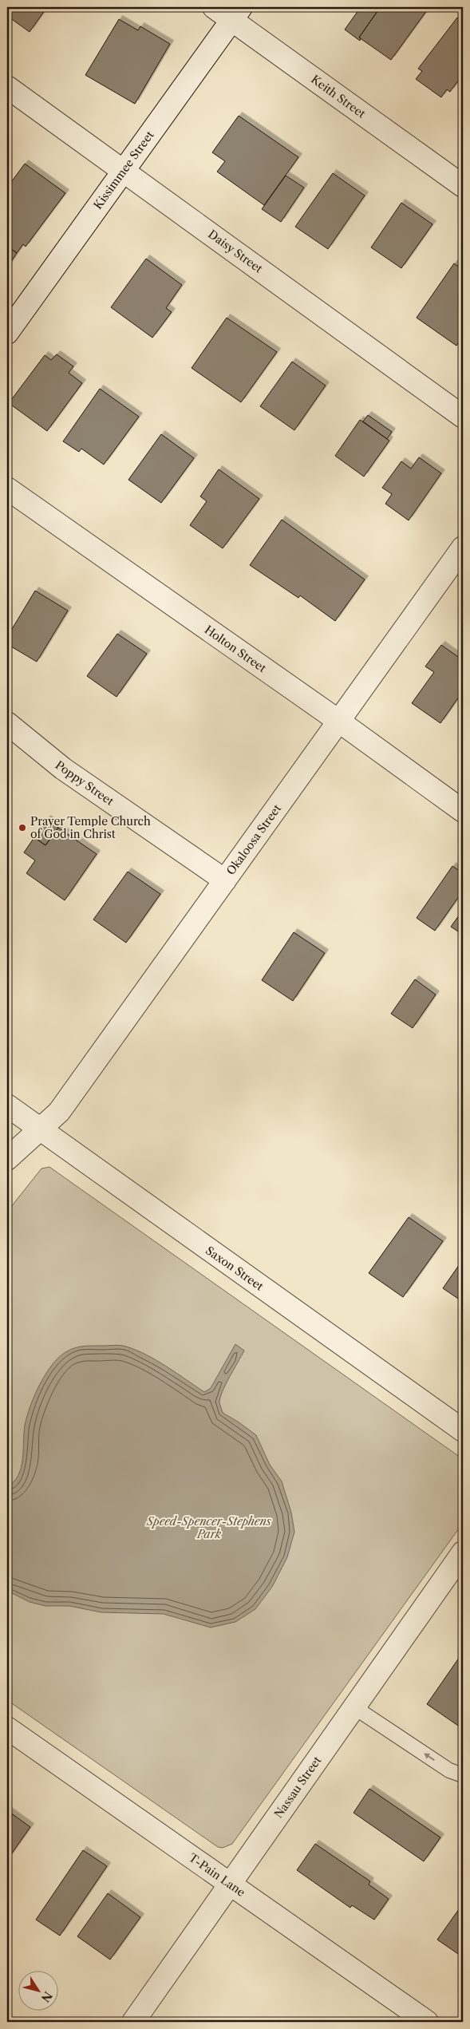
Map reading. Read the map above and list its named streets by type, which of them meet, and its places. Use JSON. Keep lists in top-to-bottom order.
{
  "streets": {
    "street": [
      "Keith Street",
      "Kissimmee Street",
      "Daisy Street",
      "Holton Street",
      "Poppy Street",
      "Okaloosa Street",
      "Saxon Street",
      "Nassau Street",
      "T-Pain Lane"
    ]
  },
  "crossings": [
    ["Keith Street", "Kissimmee Street"],
    ["Kissimmee Street", "Daisy Street"],
    ["Holton Street", "Okaloosa Street"],
    ["Poppy Street", "Okaloosa Street"],
    ["Okaloosa Street", "Saxon Street"],
    ["Nassau Street", "T-Pain Lane"]
  ],
  "parks": ["Speed-Spencer-Stephens Park"],
  "places": ["Prayer Temple Church of God in Christ"],
  "north": "bottom right"
}
